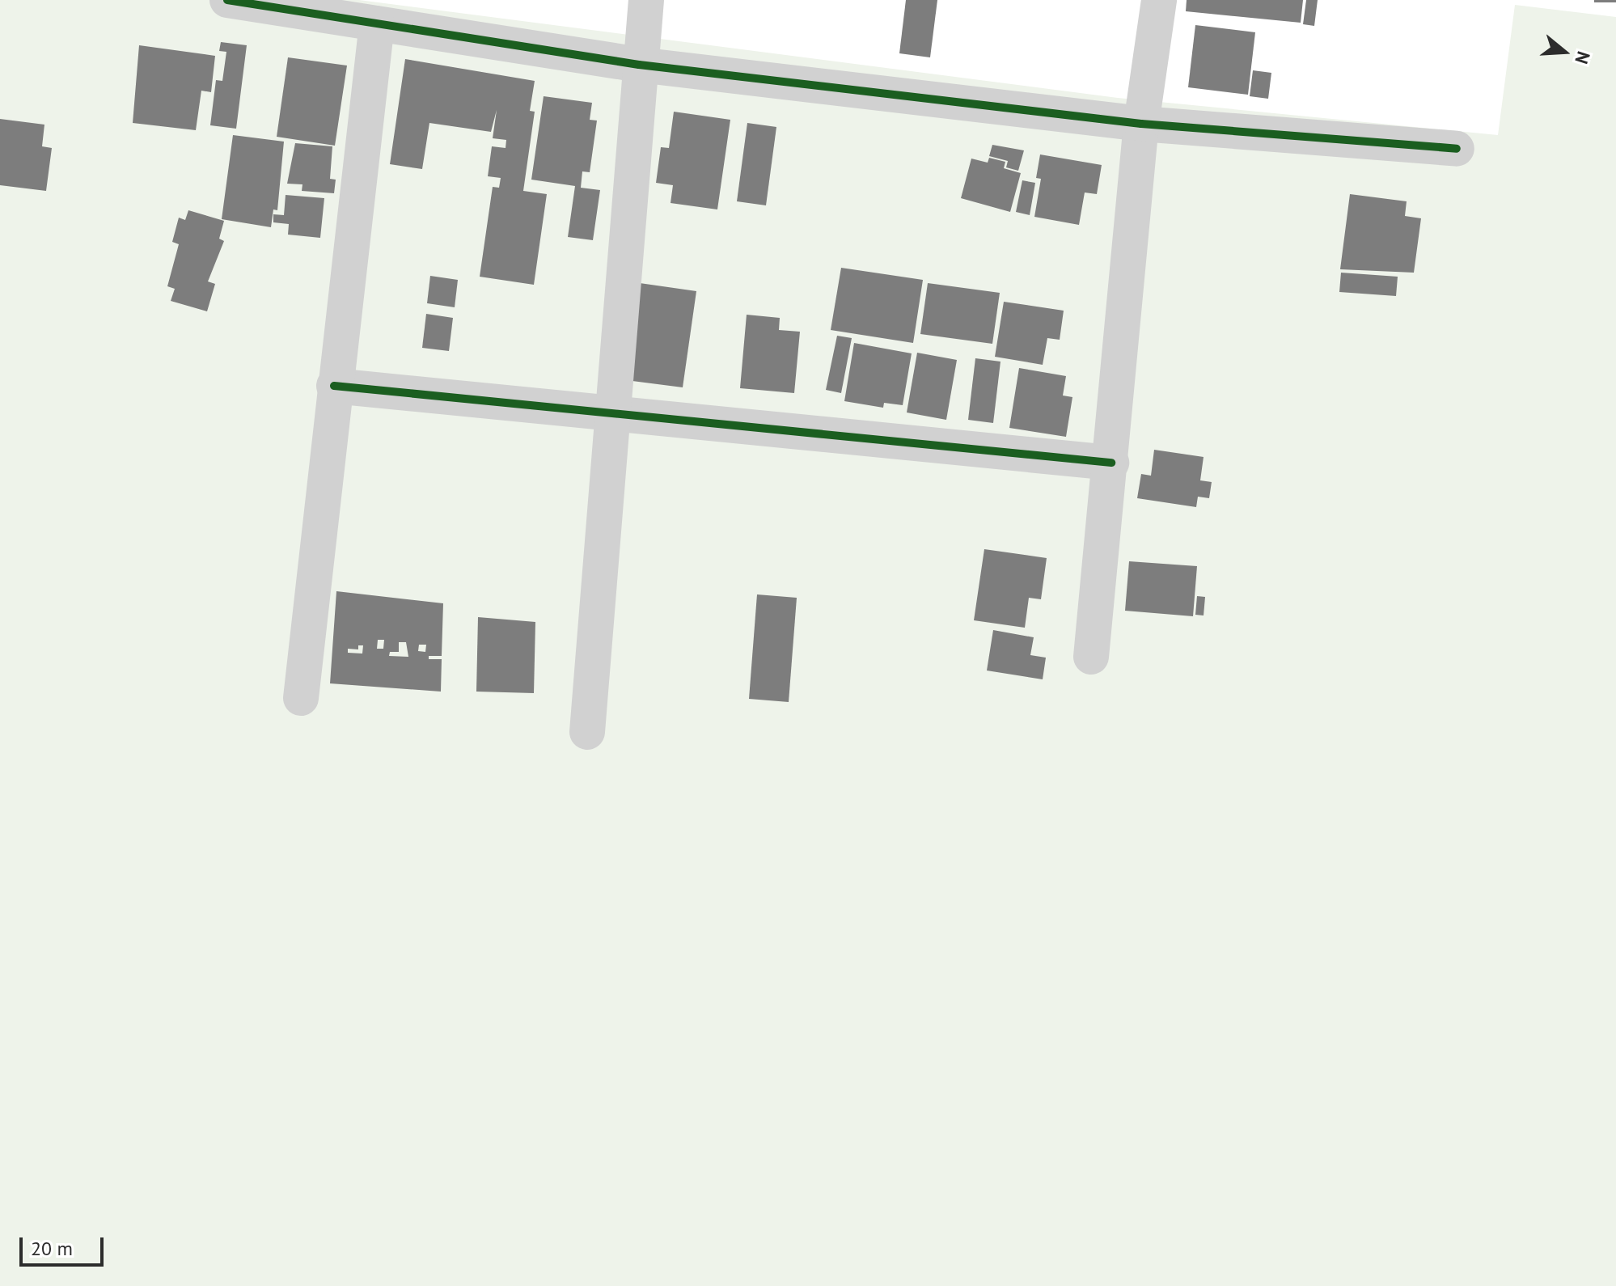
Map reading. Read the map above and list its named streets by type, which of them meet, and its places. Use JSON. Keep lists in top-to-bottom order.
{
  "scale_bar": "20 m",
  "north": "right"
}
